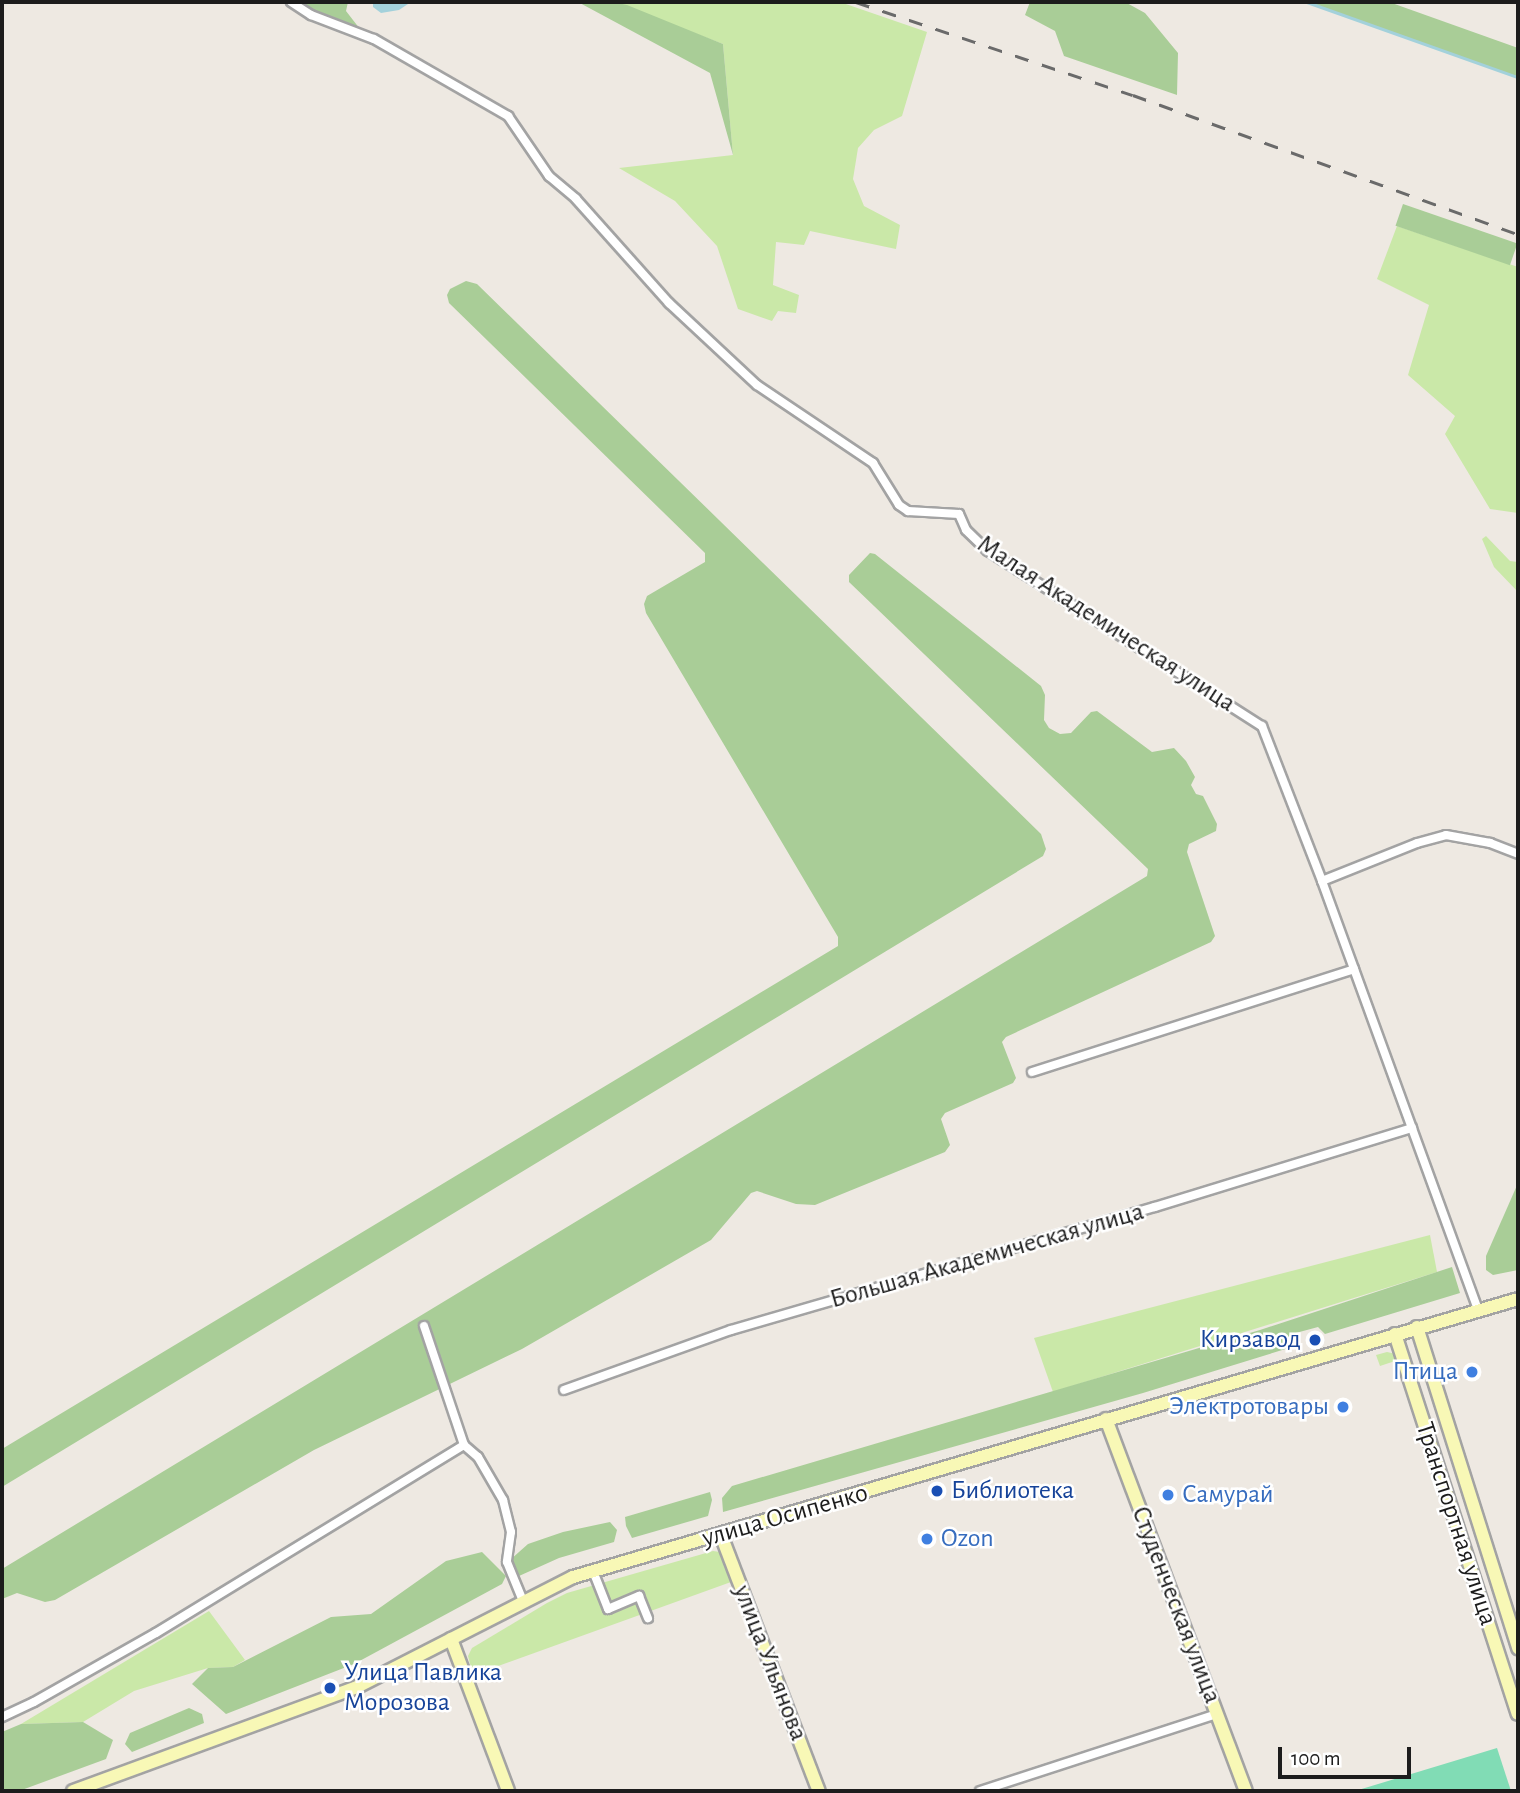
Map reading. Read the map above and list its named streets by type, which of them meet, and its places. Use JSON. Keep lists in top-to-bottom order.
{
  "streets": {
    "main road": [
      "улица Осипенко",
      "Транспортная улица",
      "Студенческая улица",
      "улица Ульянова"
    ],
    "street": ["Малая Академическая улица", "Большая Академическая улица"]
  },
  "crossings": [
    ["улица Осипенко", "Транспортная улица"],
    ["улица Осипенко", "Студенческая улица"],
    ["улица Осипенко", "улица Ульянова"]
  ],
  "places": [
    "Кирзавод",
    "Птица",
    "Электротовары",
    "Библиотека",
    "Самурай",
    "Ozon",
    "Улица Павлика Морозова"
  ],
  "scale_bar": "100 m"
}
